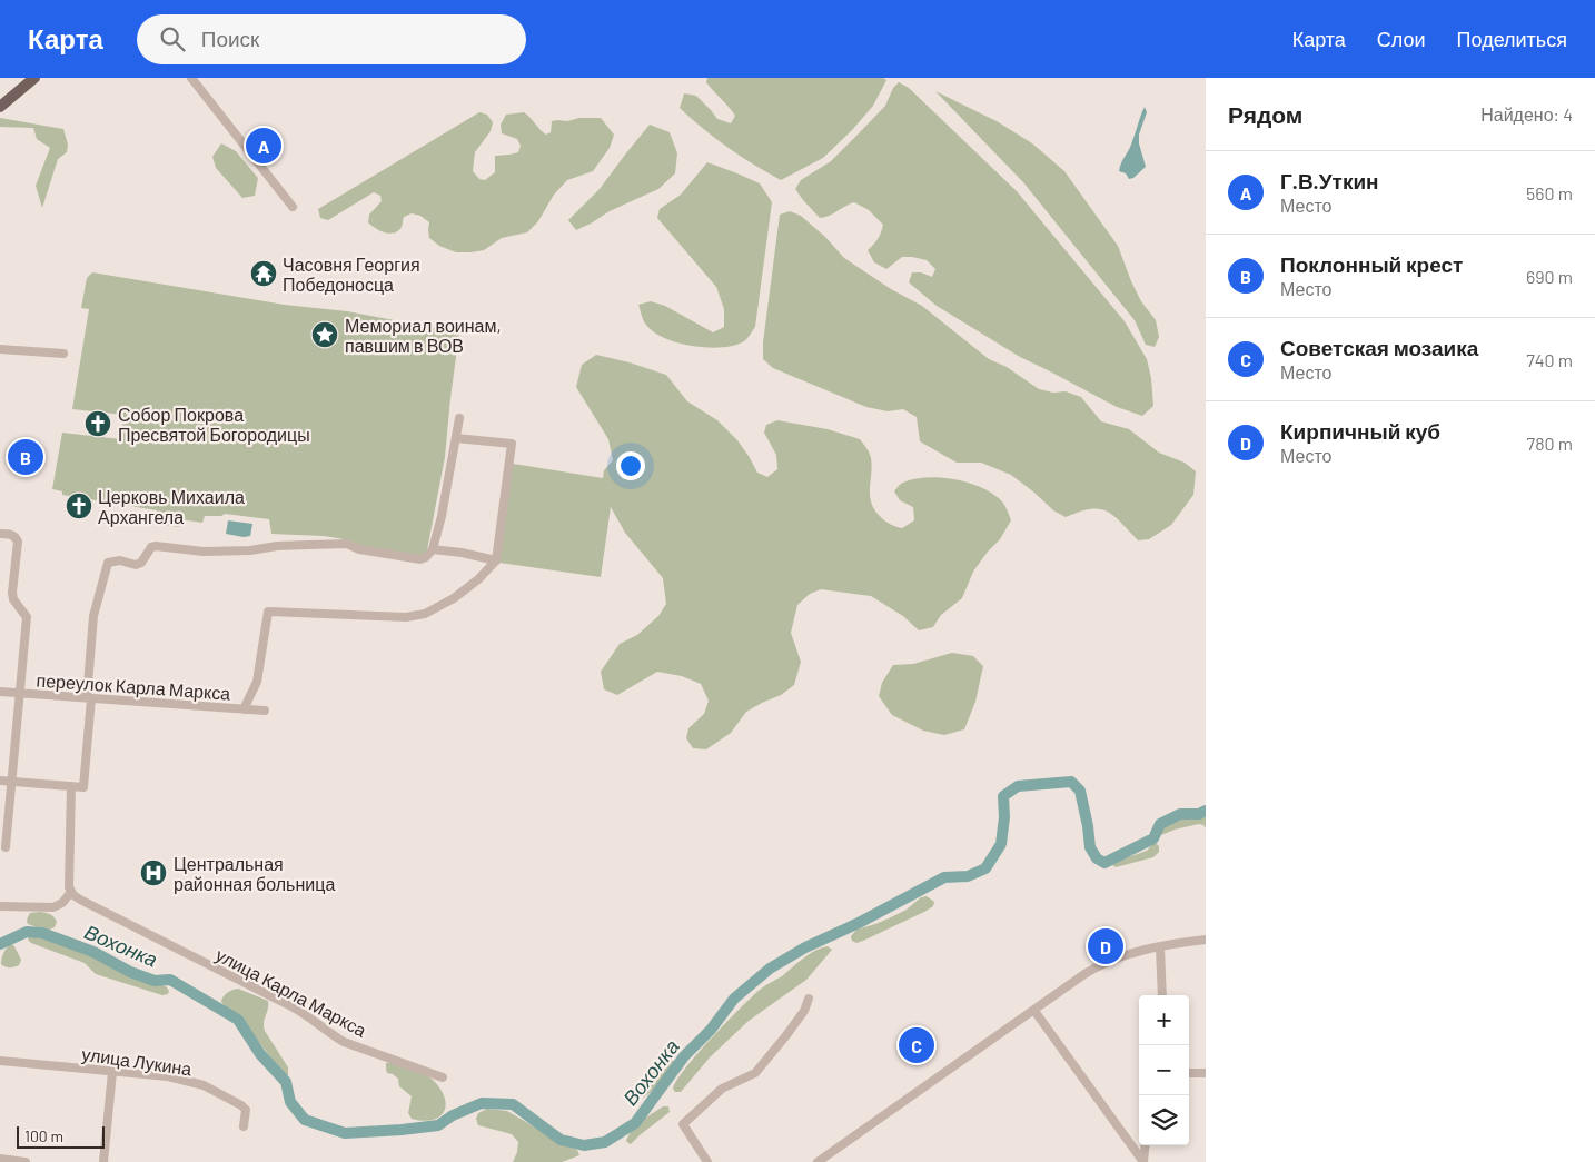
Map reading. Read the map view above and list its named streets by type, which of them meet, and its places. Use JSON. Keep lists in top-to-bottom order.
{
  "streets": {
    "street": ["переулок Карла Маркса", "улица Карла Маркса", "улица Лукина"]
  },
  "water": ["Вохонка"],
  "places": {
    "temple": ["Часовня Георгия Победоносца"],
    "place": ["Мемориал воинам, павшим в ВОВ"],
    "church": ["Собор Покрова Пресвятой Богородицы", "Церковь Михаила Архангела"],
    "hospital": ["Центральная районная больница"]
  },
  "scale_bar": "100 m",
  "page": {
    "header": "Карта",
    "search": "Поиск",
    "nav": ["Карта", "Слои", "Поделиться"],
    "heading": ["Рядом", "Найдено: 4"],
    "pins": [
      "A",
      "B",
      "D",
      "C"
    ],
    "list": [
      {
        "mark": "A",
        "name": "Г.В.Уткин",
        "note": "Место",
        "value": "560 m"
      },
      {
        "mark": "B",
        "name": "Поклонный крест",
        "note": "Место",
        "value": "690 m"
      },
      {
        "mark": "C",
        "name": "Советская мозаика",
        "note": "Место",
        "value": "740 m"
      },
      {
        "mark": "D",
        "name": "Кирпичный куб",
        "note": "Место",
        "value": "780 m"
      }
    ],
    "map_buttons": ["+", "−"],
    "scale": "100 m"
  }
}
